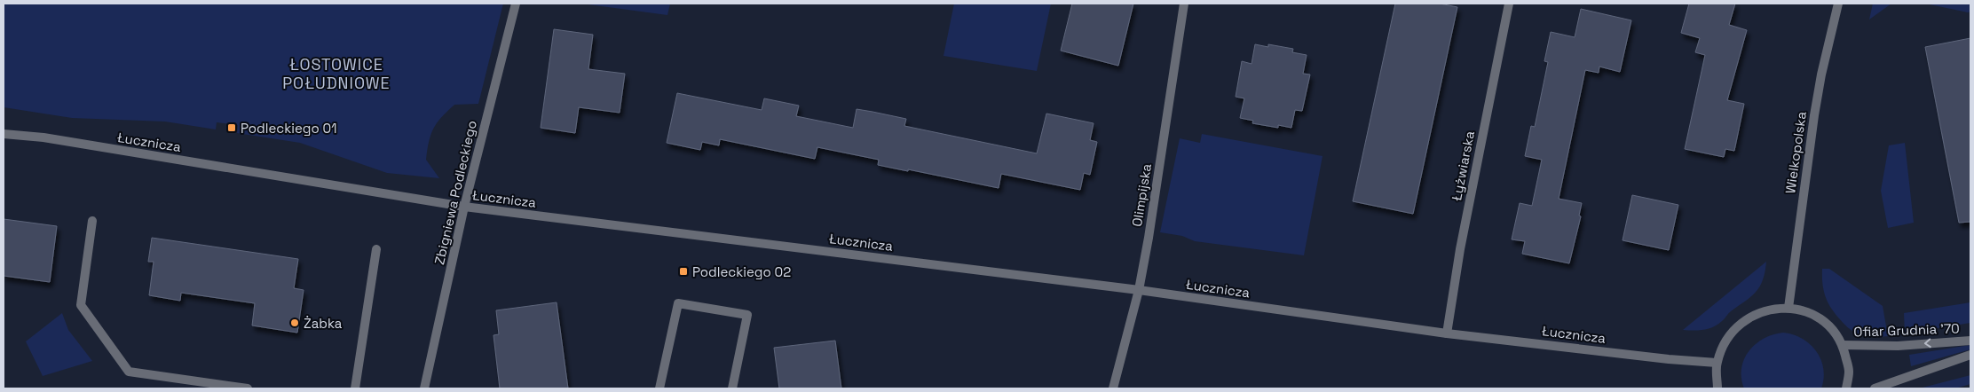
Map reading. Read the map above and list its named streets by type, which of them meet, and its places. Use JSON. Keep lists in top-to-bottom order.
{
  "streets": {
    "street": [
      "Łucznicza",
      "Wielkopolska",
      "Łyżwiarska",
      "Zbigniewa Podleckiego",
      "Olimpijska",
      "Ofiar Grudnia '70"
    ]
  },
  "crossings": [
    ["Łucznicza", "Łyżwiarska"],
    ["Łucznicza", "Zbigniewa Podleckiego"],
    ["Łucznicza", "Olimpijska"]
  ],
  "districts": ["ŁOSTOWICE POŁUDNIOWE"],
  "places": {
    "transit": ["Podleckiego 01", "Podleckiego 02"],
    "other": ["Żabka"]
  }
}
